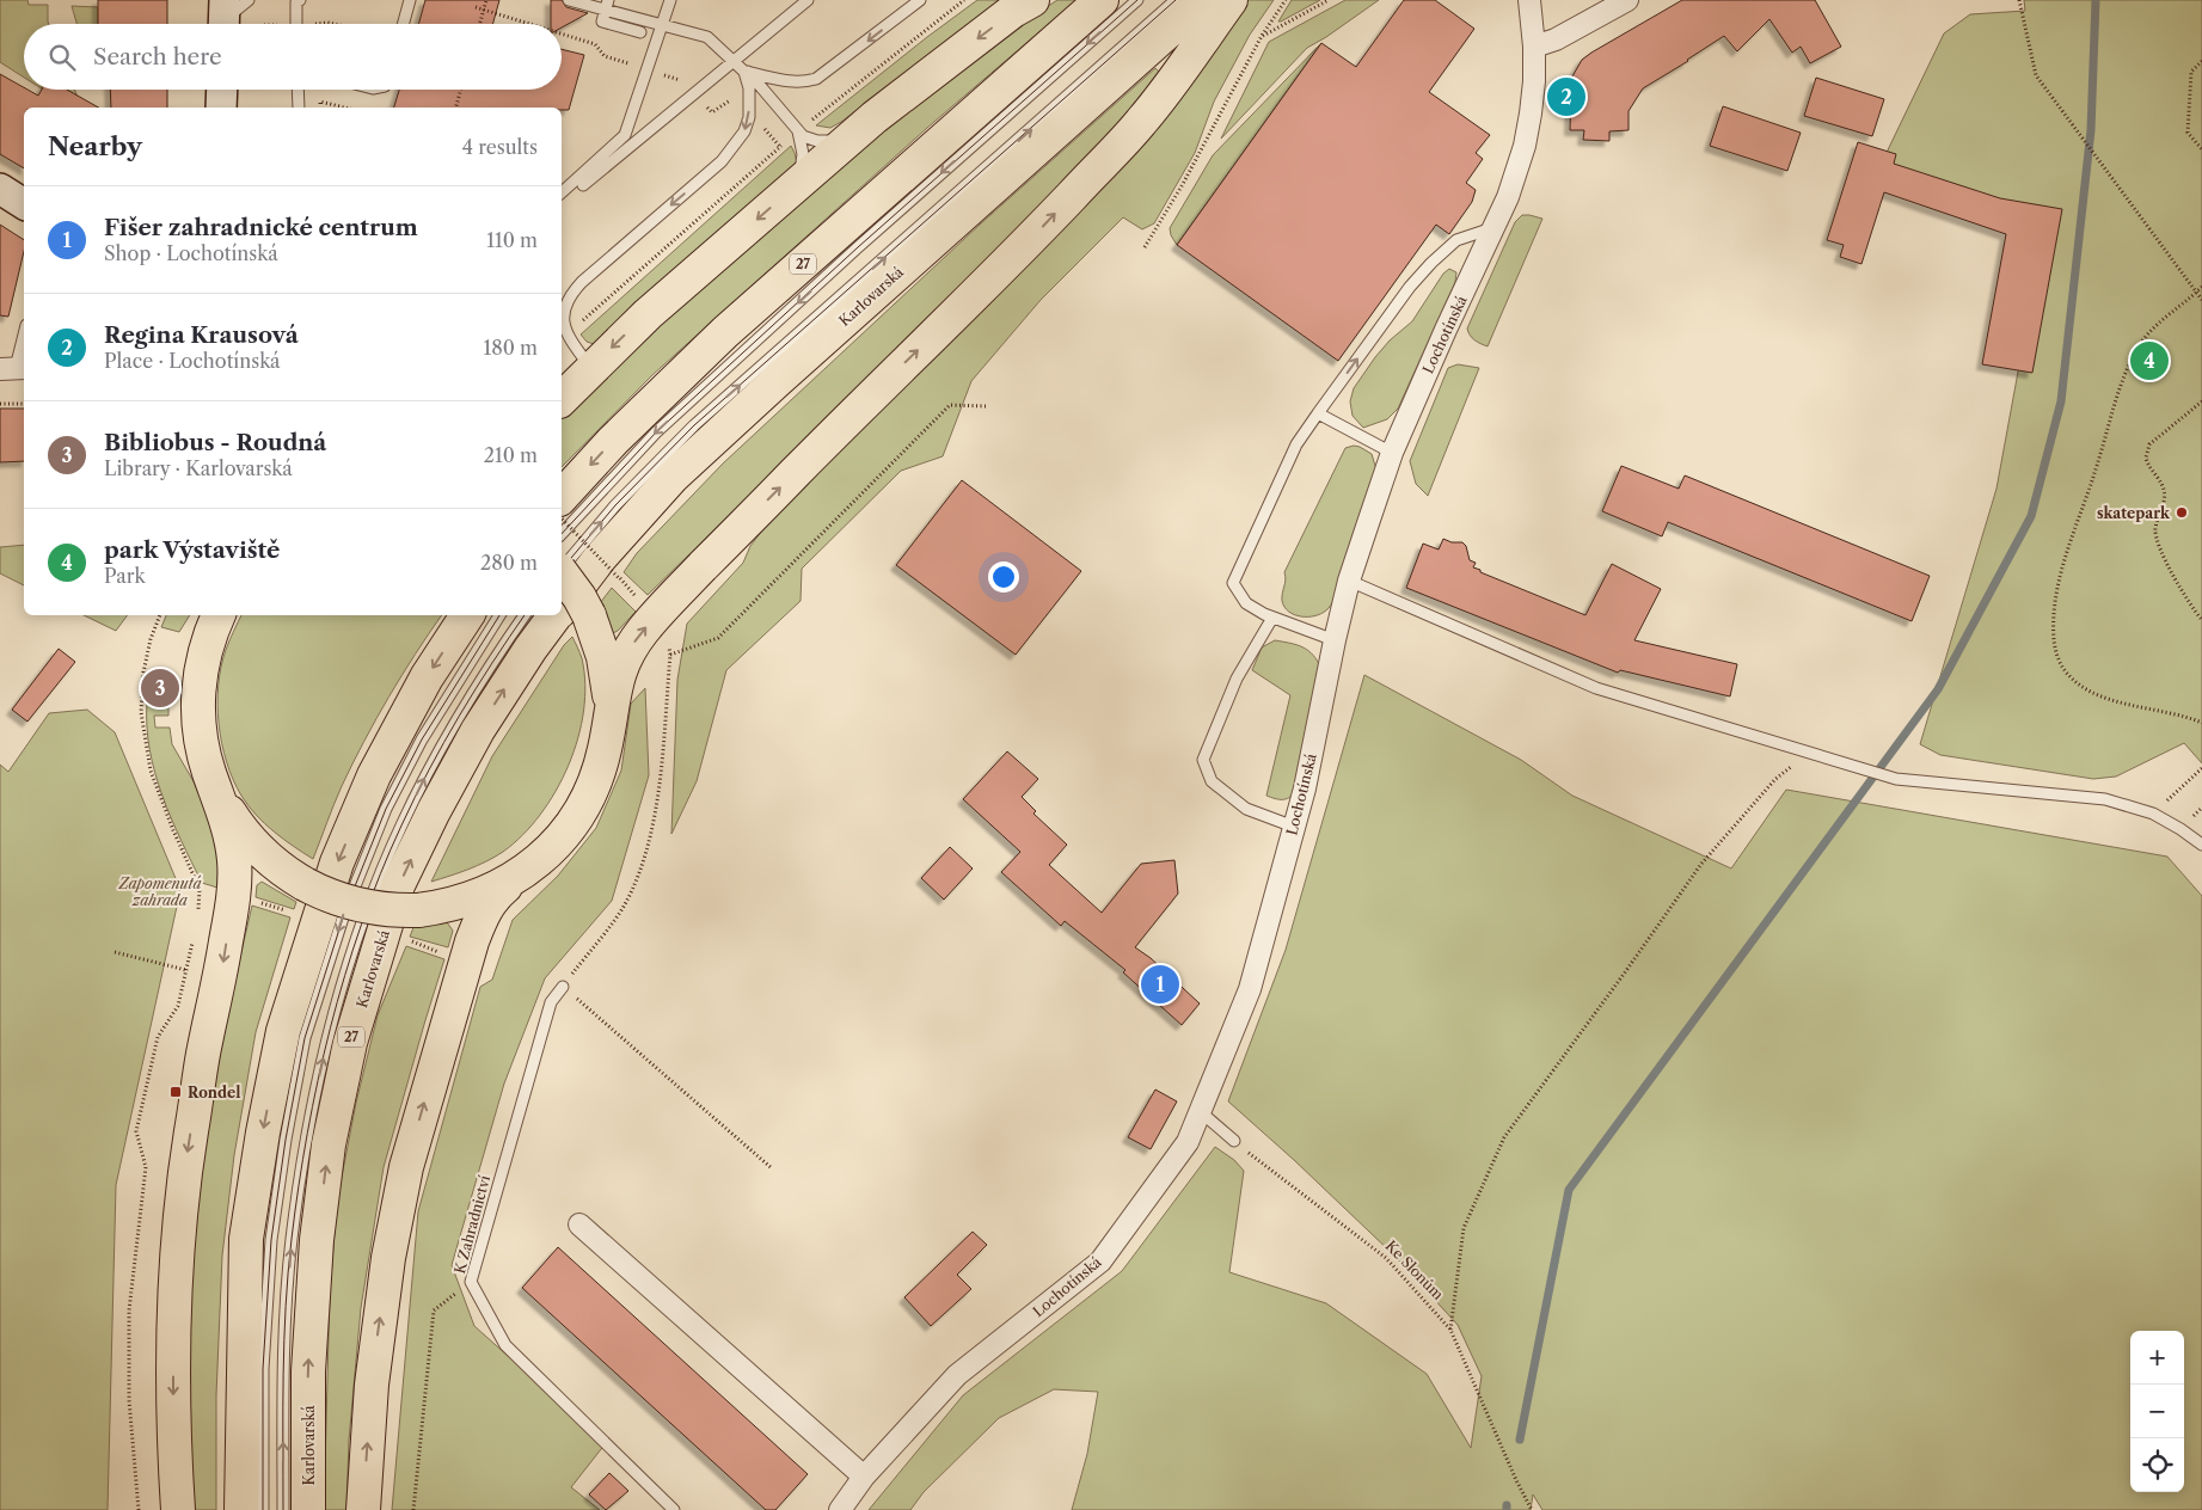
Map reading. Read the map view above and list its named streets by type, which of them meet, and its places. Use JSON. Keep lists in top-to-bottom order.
{
  "streets": {
    "main road": ["27", "Karlovarská"],
    "street": ["Lochotínská"],
    "lane": ["K Zahradnictví"],
    "path": ["Ke Slonům"]
  },
  "parks": ["Zapomenutá zahrada"],
  "places": {
    "other": ["skatepark"],
    "transit": ["Rondel"]
  },
  "page": {
    "search": "Search here",
    "pins": [
      "2",
      "4",
      "3",
      "1"
    ],
    "heading": ["Nearby", "4 results"],
    "list": [
      {
        "mark": "1",
        "name": "Fišer zahradnické centrum",
        "note": "Shop · Lochotínská",
        "value": "110 m"
      },
      {
        "mark": "2",
        "name": "Regina Krausová",
        "note": "Place · Lochotínská",
        "value": "180 m"
      },
      {
        "mark": "3",
        "name": "Bibliobus - Roudná",
        "note": "Library · Karlovarská",
        "value": "210 m"
      },
      {
        "mark": "4",
        "name": "park Výstaviště",
        "note": "Park",
        "value": "280 m"
      }
    ],
    "map_buttons": ["+", "−"]
  }
}
